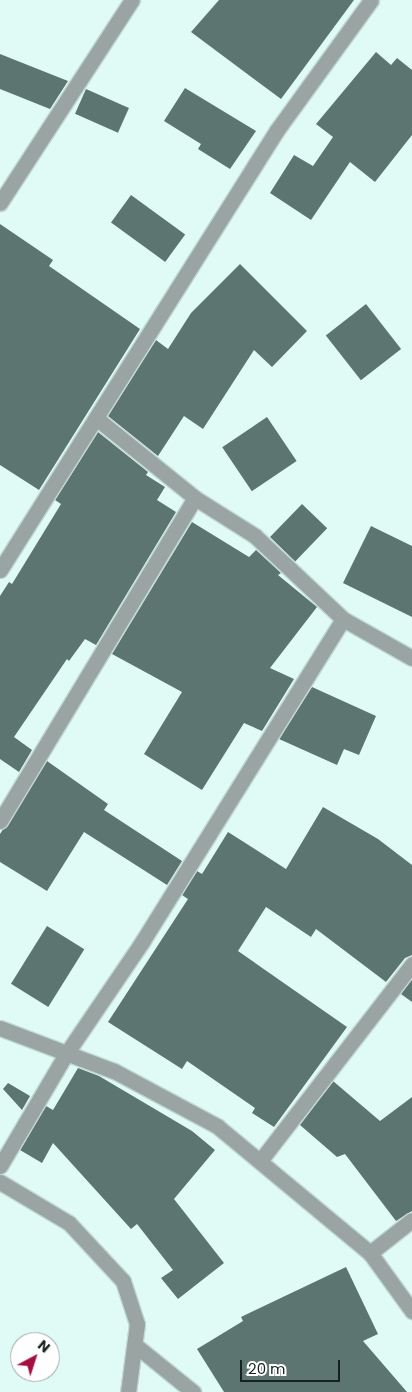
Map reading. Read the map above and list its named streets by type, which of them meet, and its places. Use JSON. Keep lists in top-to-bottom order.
{
  "scale_bar": "20 m",
  "north": "top right"
}
